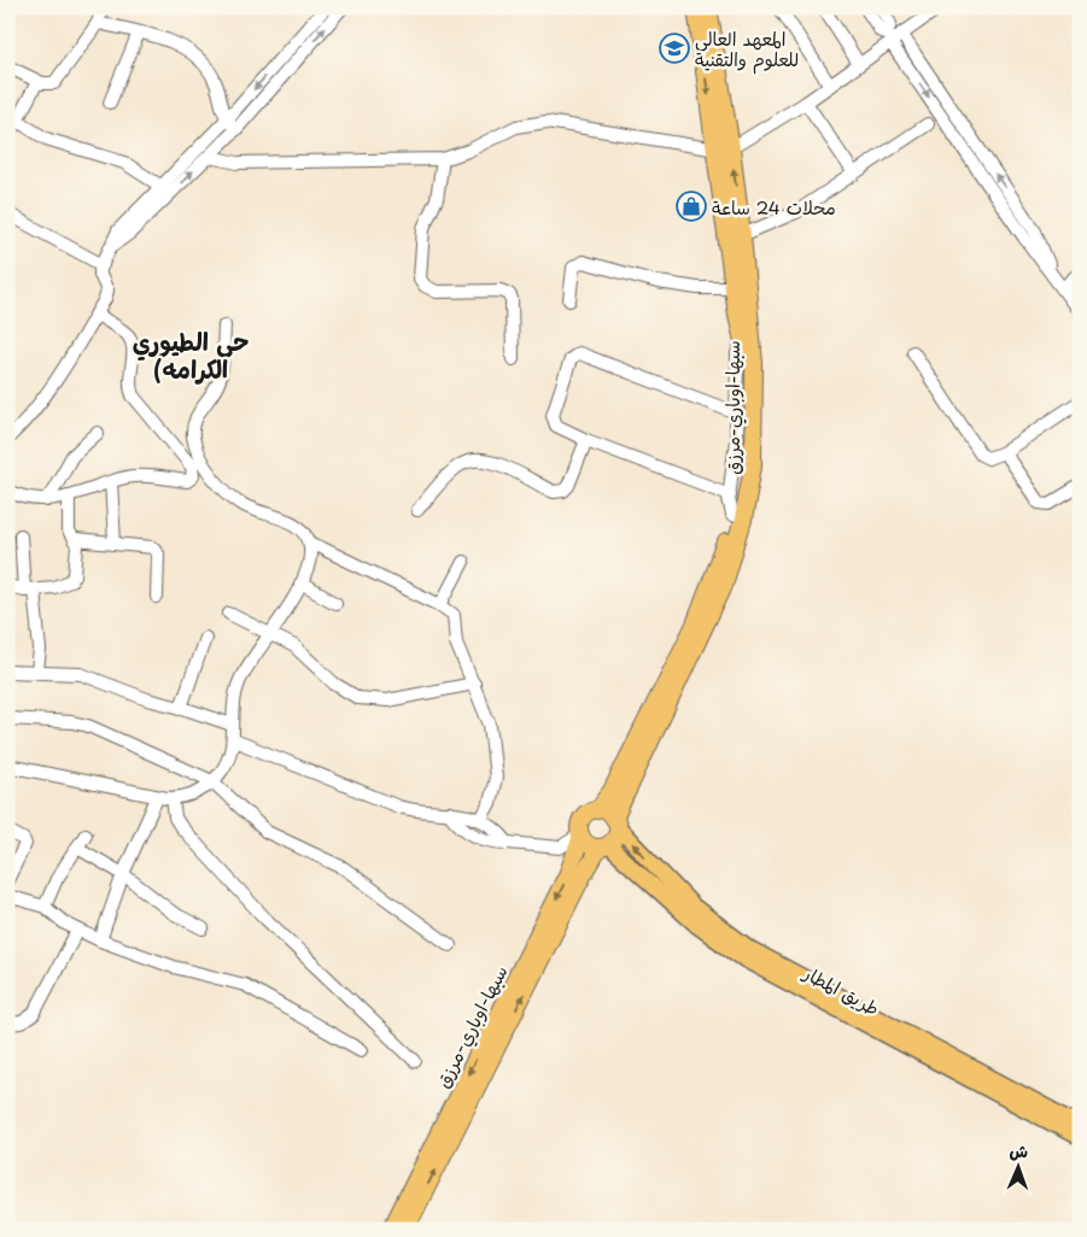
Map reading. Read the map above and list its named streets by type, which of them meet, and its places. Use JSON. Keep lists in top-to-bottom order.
{
  "streets": {
    "highway": ["سبها-اوباري-مرزق"],
    "main road": ["طريق المطار"]
  },
  "crossings": [
    ["سبها-اوباري-مرزق", "طريق المطار"]
  ],
  "districts": ["حي الطيوري (الكرامه"],
  "places": {
    "school or university": ["المعهد العالي للعلوم والتقنية"],
    "shop": ["محلات 24 ساعة"]
  },
  "north": "top"
}
